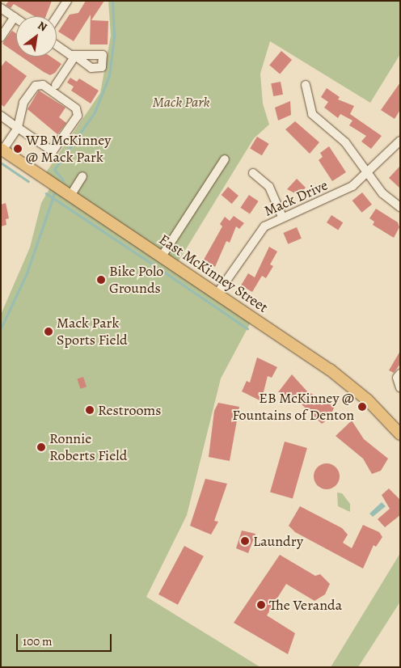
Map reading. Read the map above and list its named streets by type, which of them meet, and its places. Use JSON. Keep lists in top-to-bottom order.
{
  "streets": {
    "main road": ["East McKinney Street"],
    "street": ["Mack Drive"]
  },
  "crossings": [
    ["Mack Drive", "East McKinney Street"]
  ],
  "parks": ["Mack Park"],
  "places": [
    "WB McKinney @ Mack Park",
    "Bike Polo Grounds",
    "Mack Park Sports Field",
    "EB McKinney @ Fountains of Denton",
    "Restrooms",
    "Ronnie Roberts Field",
    "Laundry",
    "The Veranda"
  ],
  "scale_bar": "100 m",
  "north": "top right"
}
